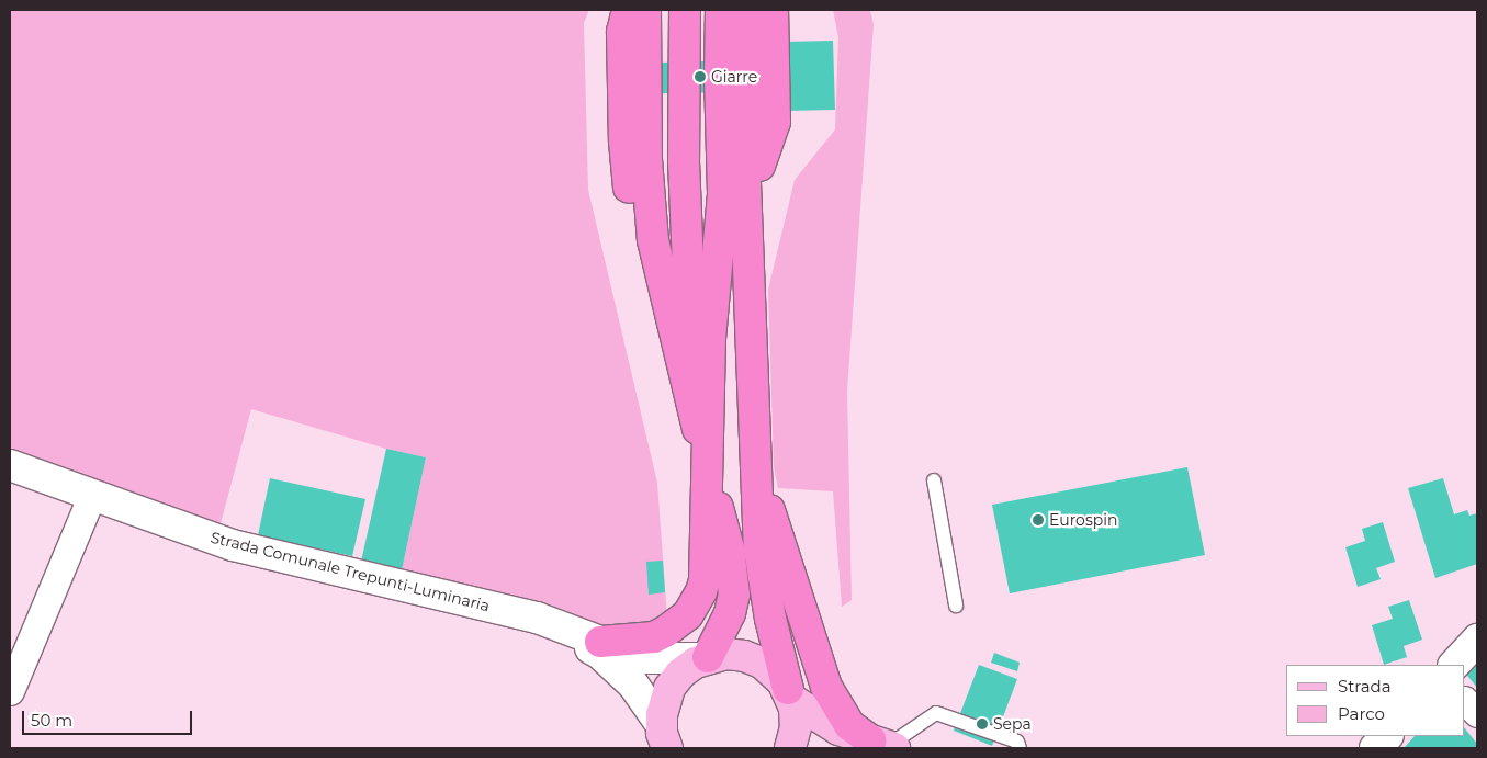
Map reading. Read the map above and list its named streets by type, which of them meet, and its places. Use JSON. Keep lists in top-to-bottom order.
{
  "streets": {
    "main road": ["Strada Comunale Trepunti-Luminaria"]
  },
  "places": ["Giarre", "Eurospin", "Sepa"],
  "legend": ["Strada", "Parco"],
  "scale_bar": "50 m"
}
